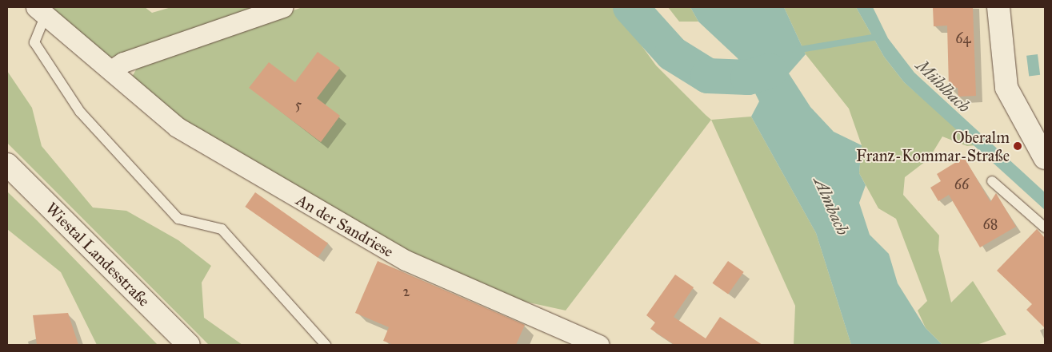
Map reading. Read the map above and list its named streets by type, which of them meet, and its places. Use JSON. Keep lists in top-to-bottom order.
{
  "streets": {
    "main road": ["Wiestal Landesstraße"],
    "street": ["An der Sandriese"]
  },
  "water": ["Mühlbach", "Almbach"],
  "places": ["Oberalm Franz-Kommar-Straße"],
  "house_numbers": [
    "64",
    "5",
    "66",
    "68",
    "2"
  ]
}
